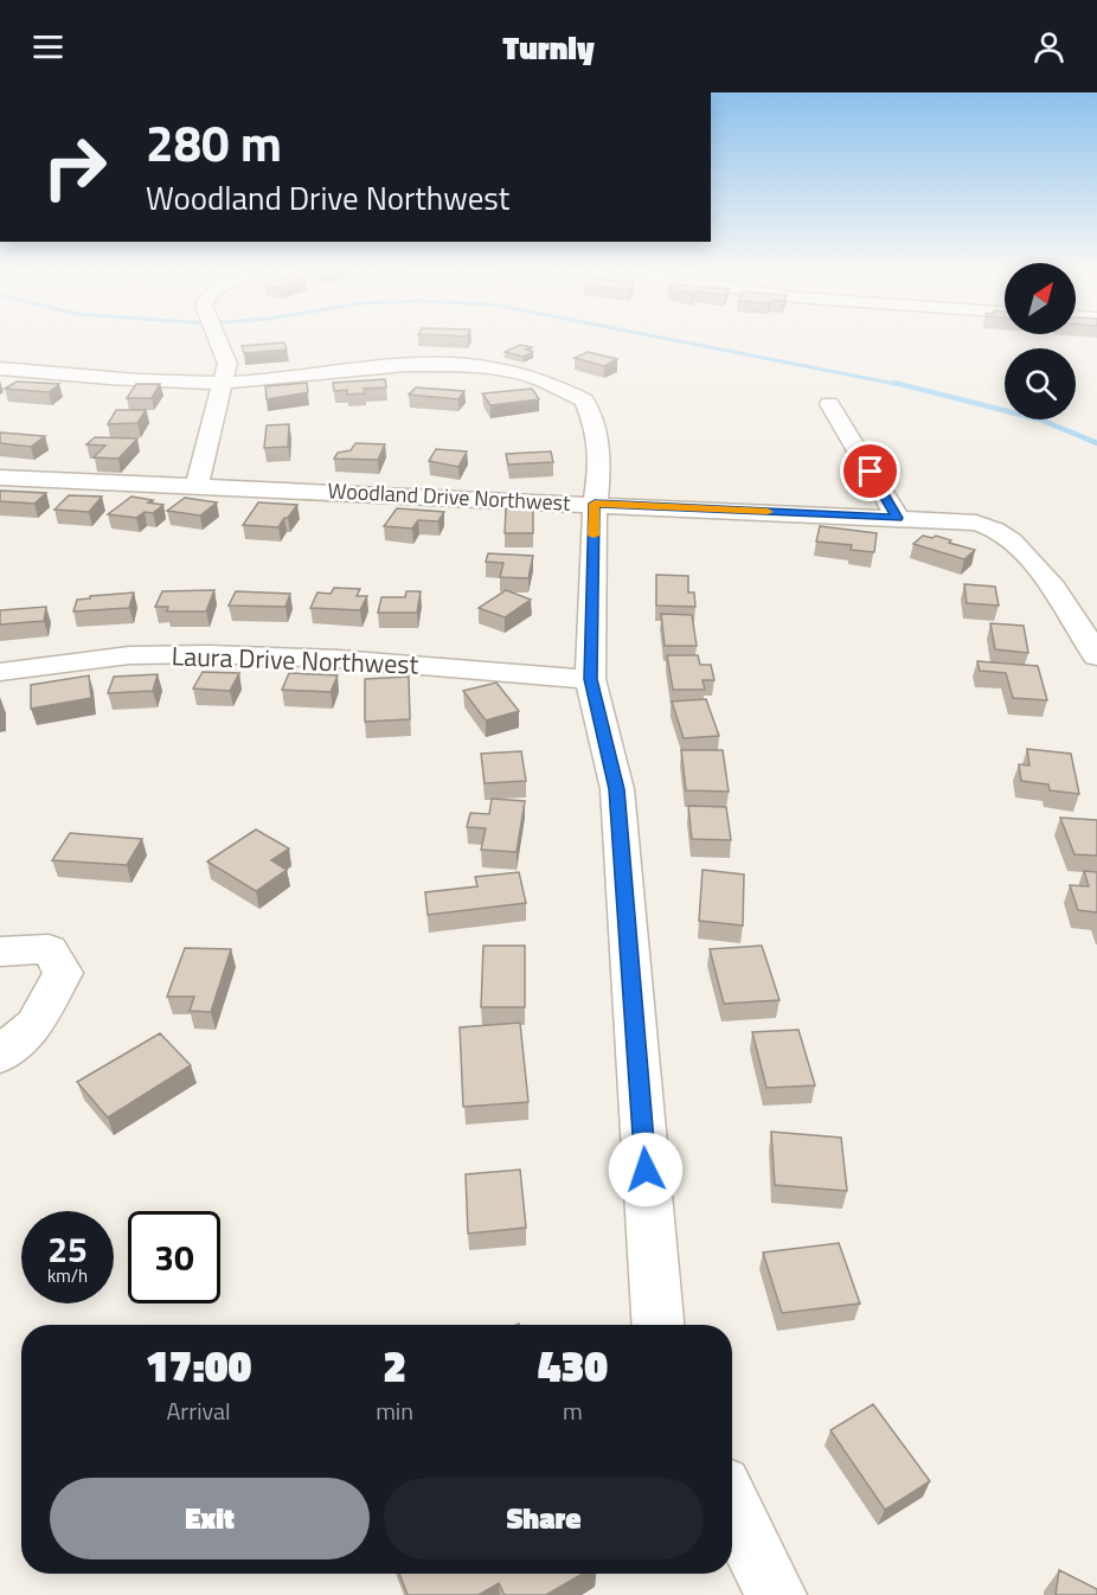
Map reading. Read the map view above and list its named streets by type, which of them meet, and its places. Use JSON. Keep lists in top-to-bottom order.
{
  "streets": {
    "street": ["Woodland Drive Northwest", "Laura Drive Northwest"]
  },
  "north": "top right",
  "page": {
    "header": "Turnly",
    "turn": ["280 m", "Woodland Drive Northwest"],
    "speed": "25 km/h",
    "limit": "30",
    "eta": [
      "17:00",
      "Arrival",
      "2",
      "min",
      "430",
      "m"
    ],
    "buttons": ["Exit", "Share"]
  }
}
